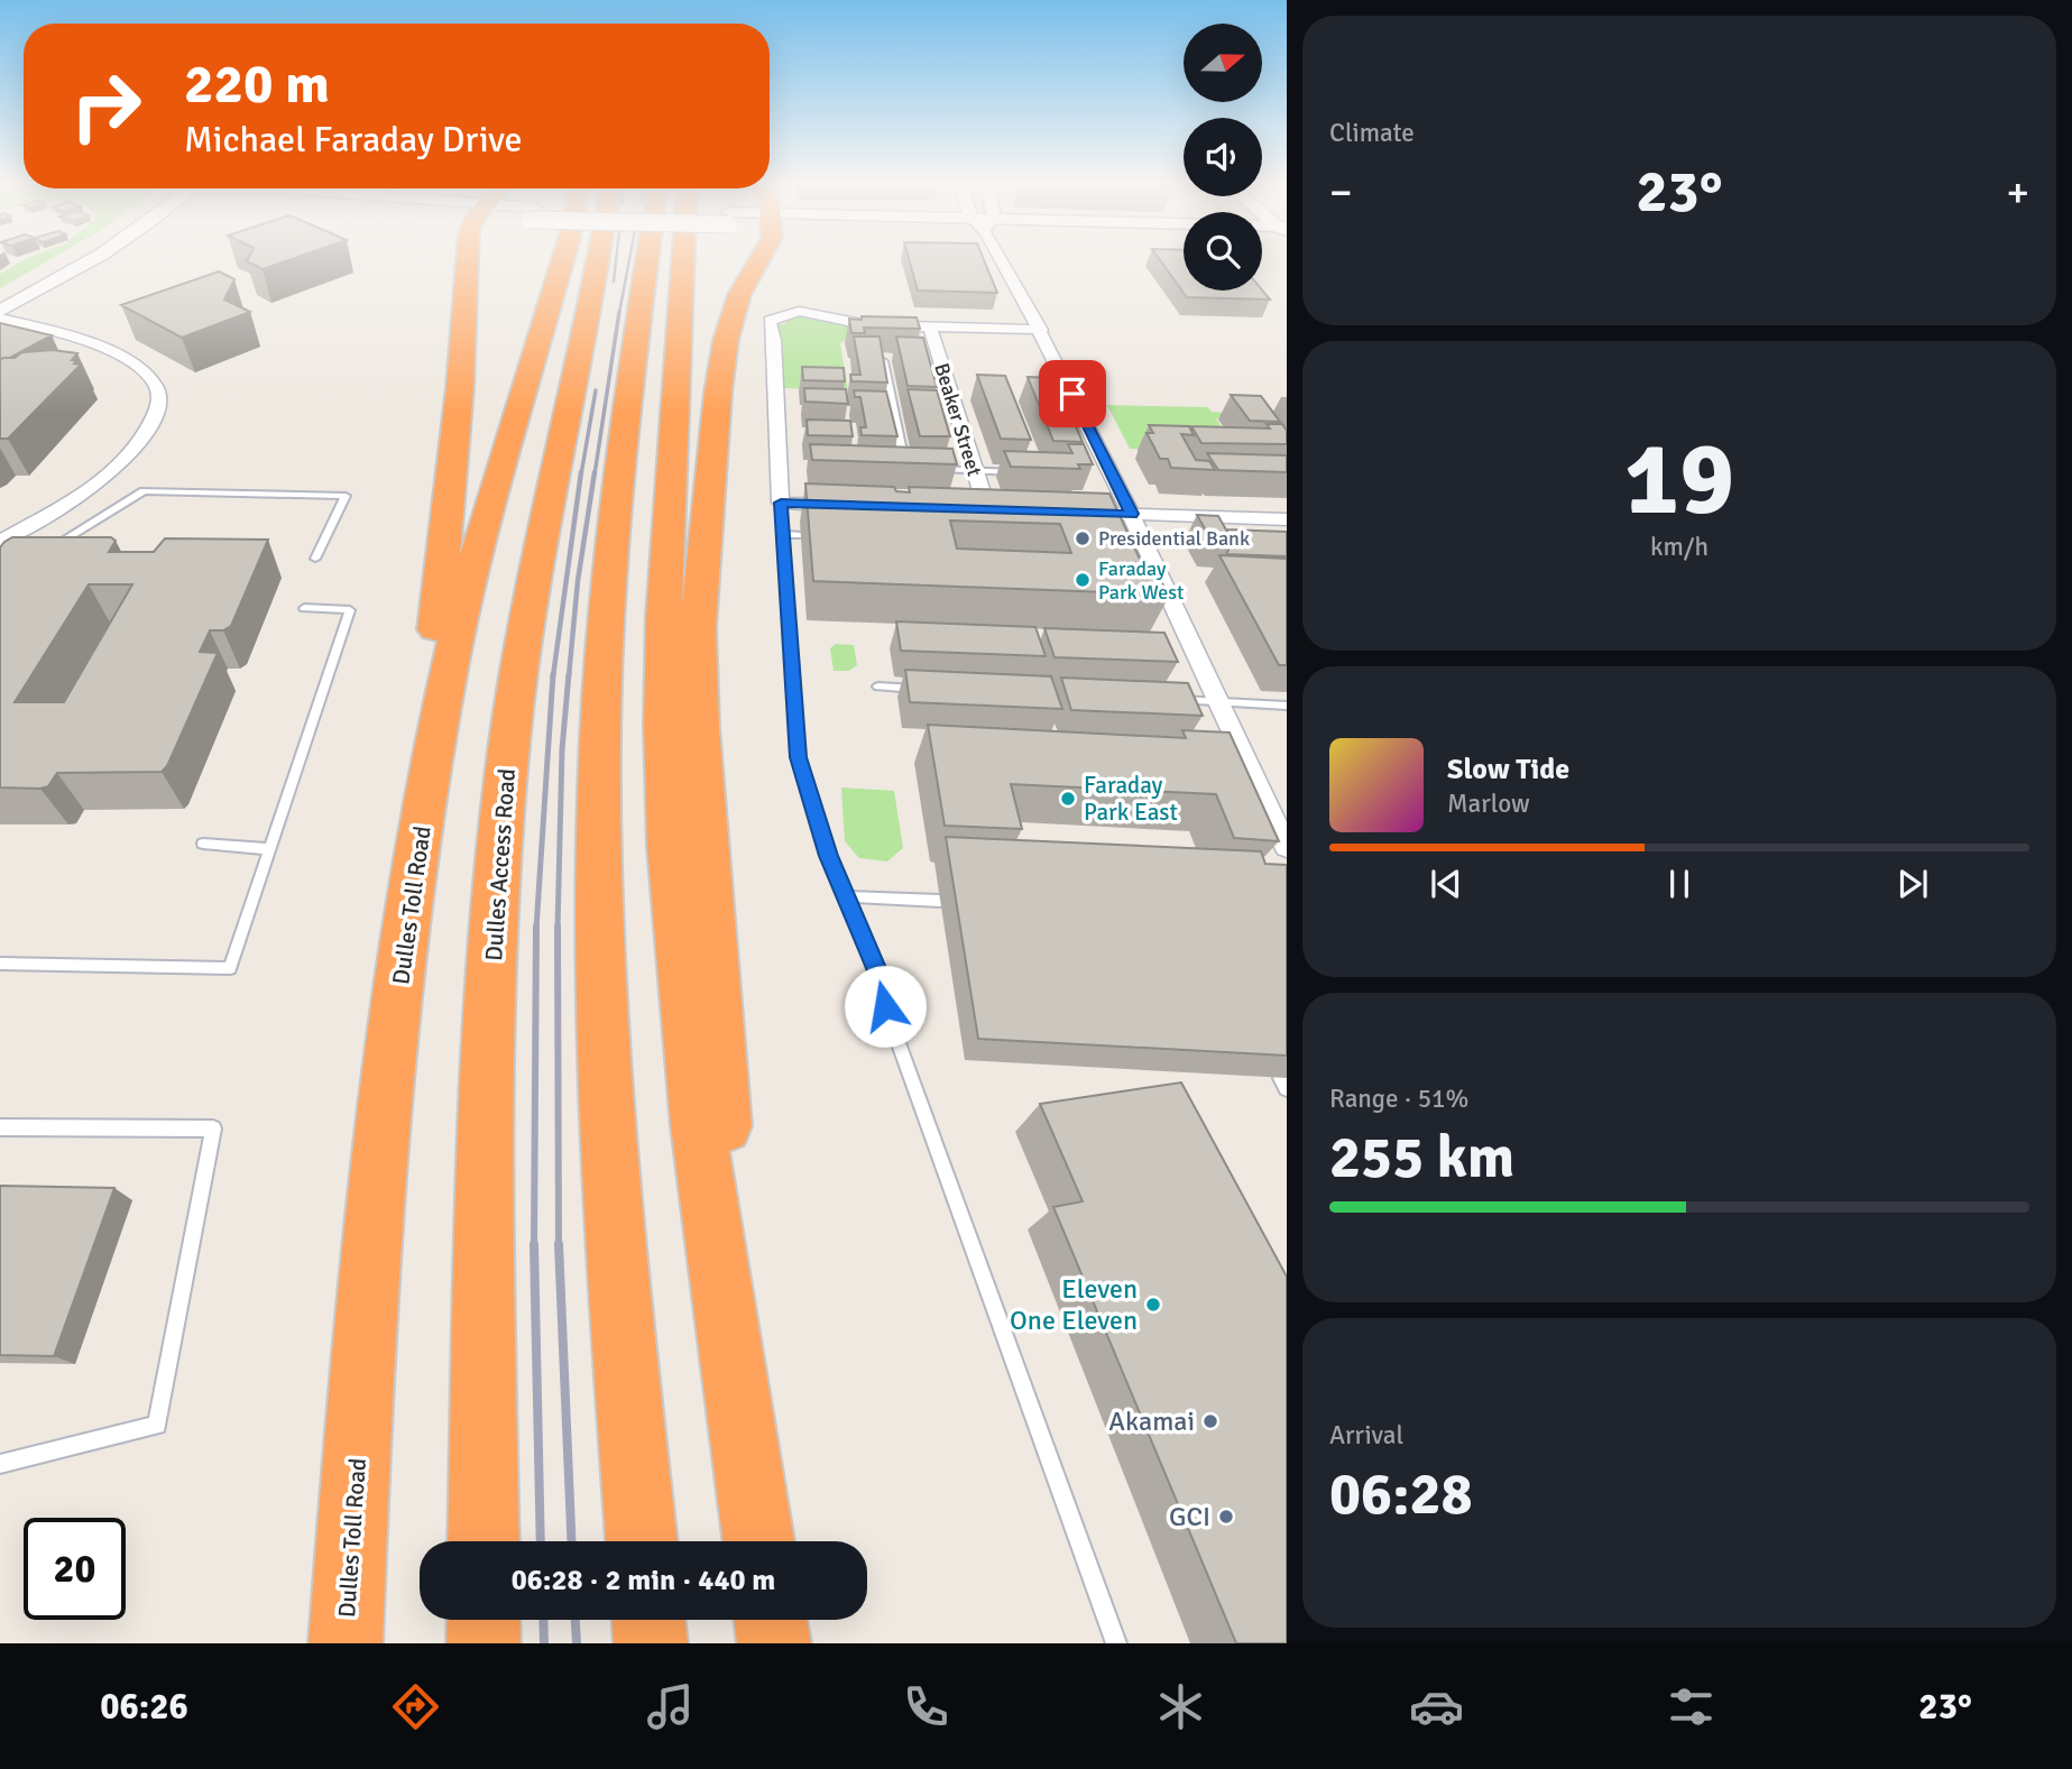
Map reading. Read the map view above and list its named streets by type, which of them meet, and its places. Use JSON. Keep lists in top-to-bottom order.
{
  "streets": {
    "highway": ["Dulles Access Road", "Dulles Toll Road"],
    "street": ["Beaker Street"]
  },
  "places": [
    "Presidential Bank",
    "Faraday Park West",
    "Faraday Park East",
    "Eleven One Eleven",
    "Akamai",
    "GCI"
  ],
  "north": "right",
  "page": {
    "tile": [
      "Climate",
      ["19", "km/h"],
      ["Range · 51%", "255 km"],
      ["Arrival", "06:28"]
    ],
    "turn": ["220 m", "Michael Faraday Drive"],
    "heat": ["−", "23°", "+"],
    "song": ["Slow Tide", "Marlow"],
    "limit": "20",
    "trip": "06:28 · 2 min · 440 m",
    "tabs": ["06:26", "23°"]
  }
}
